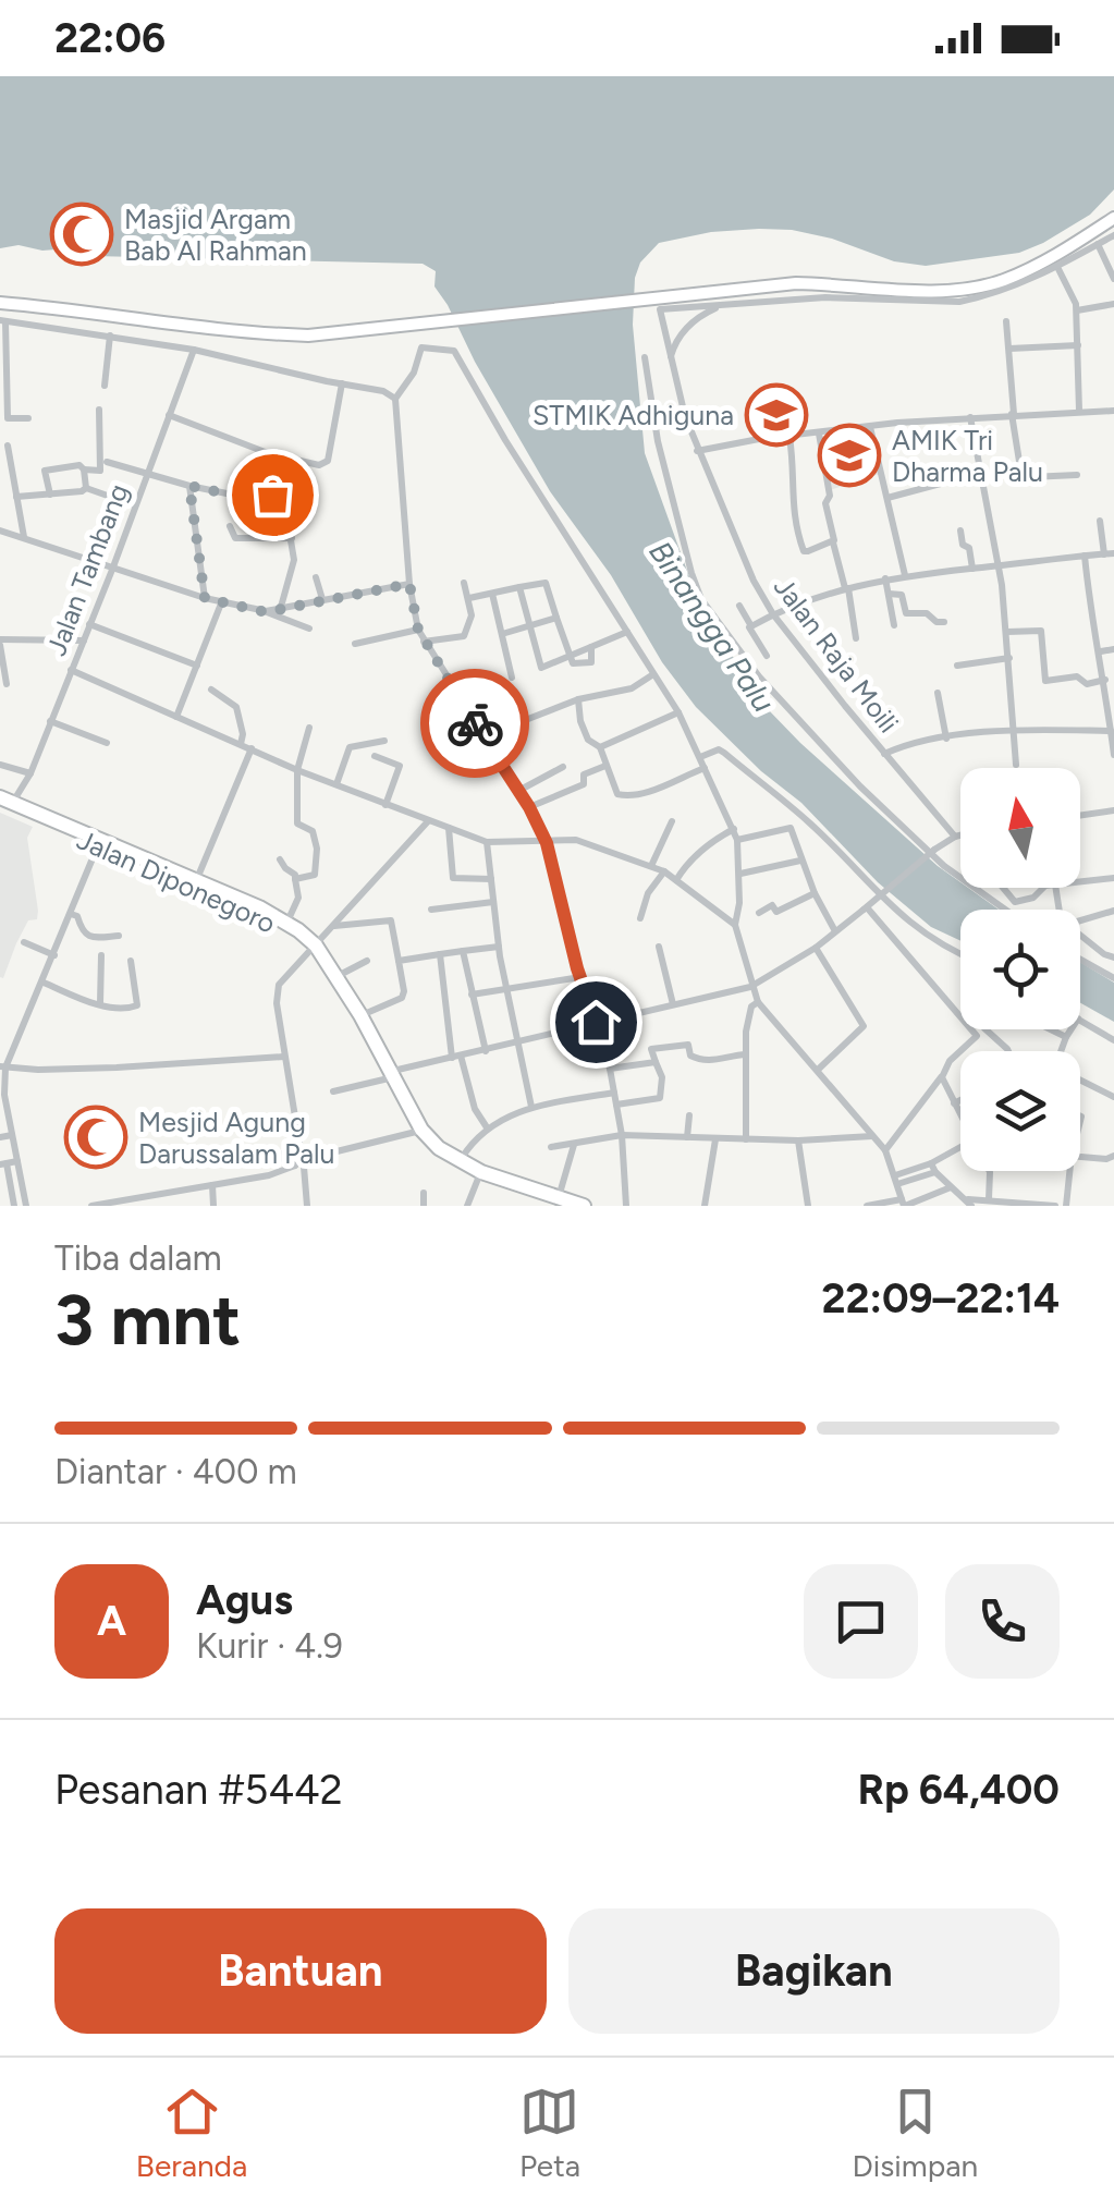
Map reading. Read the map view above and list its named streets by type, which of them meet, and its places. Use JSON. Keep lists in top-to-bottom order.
{
  "streets": {
    "highway": ["Jalan Diponegoro"],
    "street": ["Jalan Tambang", "Jalan Raja Moili"]
  },
  "crossings": [
    ["Jalan Tambang", "Jalan Diponegoro"]
  ],
  "water": ["Binangga Palu"],
  "places": {
    "mosque": ["Masjid Argam Bab Al Rahman", "Mesjid Agung Darussalam Palu"],
    "school or university": ["STMIK Adhiguna", "AMIK Tri Dharma Palu"]
  },
  "north": "top",
  "page": {
    "status": "22:06",
    "heading": ["3 mnt", "Tiba dalam", "22:09–22:14"],
    "panel": [
      "Agus",
      "Kurir · 4.9",
      "Pesanan #5442",
      "Rp 64,400"
    ],
    "bar": "Diantar · 400 m",
    "round": "A",
    "buttons": ["Bantuan", "Bagikan"],
    "tabs": ["Beranda", "Peta", "Disimpan"]
  }
}
